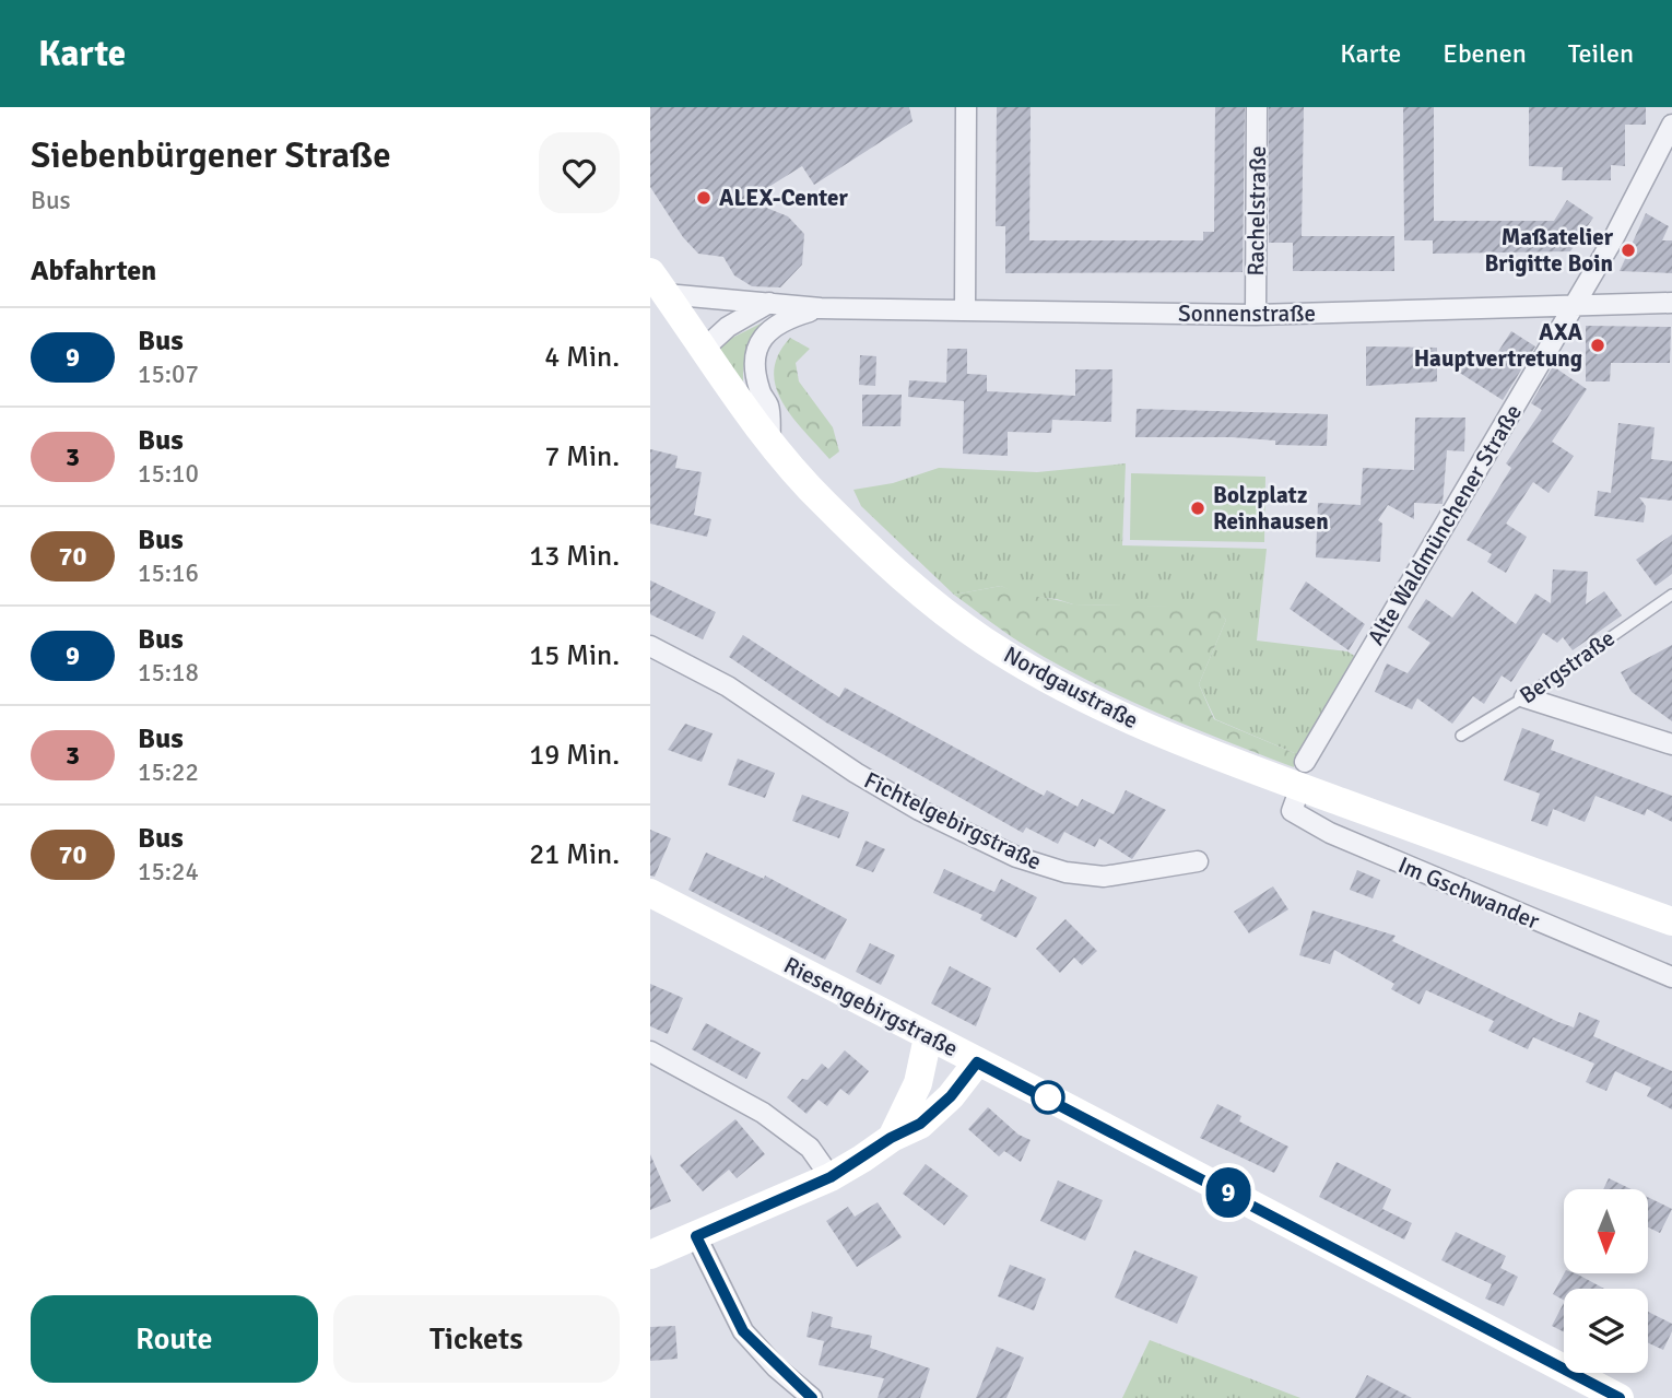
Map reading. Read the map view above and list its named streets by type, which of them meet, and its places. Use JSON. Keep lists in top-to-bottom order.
{
  "streets": {
    "street": [
      "Rachelstraße",
      "Sonnenstraße",
      "Alte Waldmünchener Straße",
      "Nordgaustraße",
      "Fichtelgebirgstraße",
      "Im Gschwander",
      "Riesengebirgstraße"
    ],
    "lane": ["Bergstraße"]
  },
  "crossings": [
    ["Rachelstraße", "Sonnenstraße"],
    ["Sonnenstraße", "Alte Waldmünchener Straße"],
    ["Sonnenstraße", "Nordgaustraße"],
    ["Alte Waldmünchener Straße", "Nordgaustraße"],
    ["Alte Waldmünchener Straße", "Im Gschwander"],
    ["Nordgaustraße", "Im Gschwander"]
  ],
  "places": [
    "ALEX-Center",
    "Maßatelier Brigitte Boin",
    "AXA Hauptvertretung",
    "Bolzplatz Reinhausen"
  ],
  "lines": ["bus line 9"],
  "north": "bottom",
  "page": {
    "header": "Karte",
    "nav": ["Karte", "Ebenen", "Teilen"],
    "heading": [
      ["Siebenbürgener Straße", "Bus"],
      "Abfahrten"
    ],
    "on_map": "9",
    "list": [
      {
        "mark": "9",
        "name": "Bus",
        "note": "15:07",
        "value": "4 Min."
      },
      {
        "mark": "3",
        "name": "Bus",
        "note": "15:10",
        "value": "7 Min."
      },
      {
        "mark": "70",
        "name": "Bus",
        "note": "15:16",
        "value": "13 Min."
      },
      {
        "mark": "9",
        "name": "Bus",
        "note": "15:18",
        "value": "15 Min."
      },
      {
        "mark": "3",
        "name": "Bus",
        "note": "15:22",
        "value": "19 Min."
      },
      {
        "mark": "70",
        "name": "Bus",
        "note": "15:24",
        "value": "21 Min."
      }
    ],
    "buttons": ["Route", "Tickets"]
  }
}
